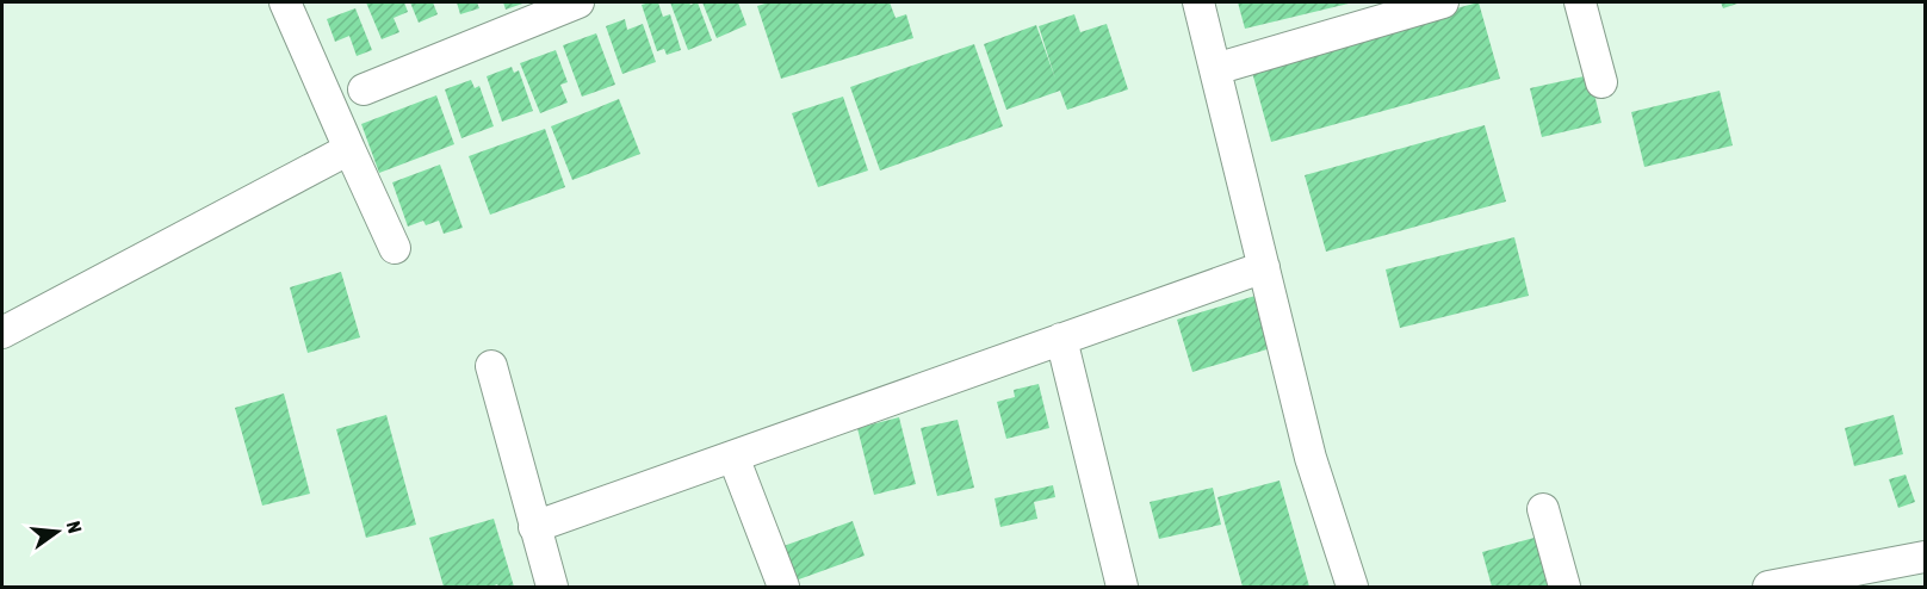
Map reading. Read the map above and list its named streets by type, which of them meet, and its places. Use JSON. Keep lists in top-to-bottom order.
{
  "north": "right"
}
